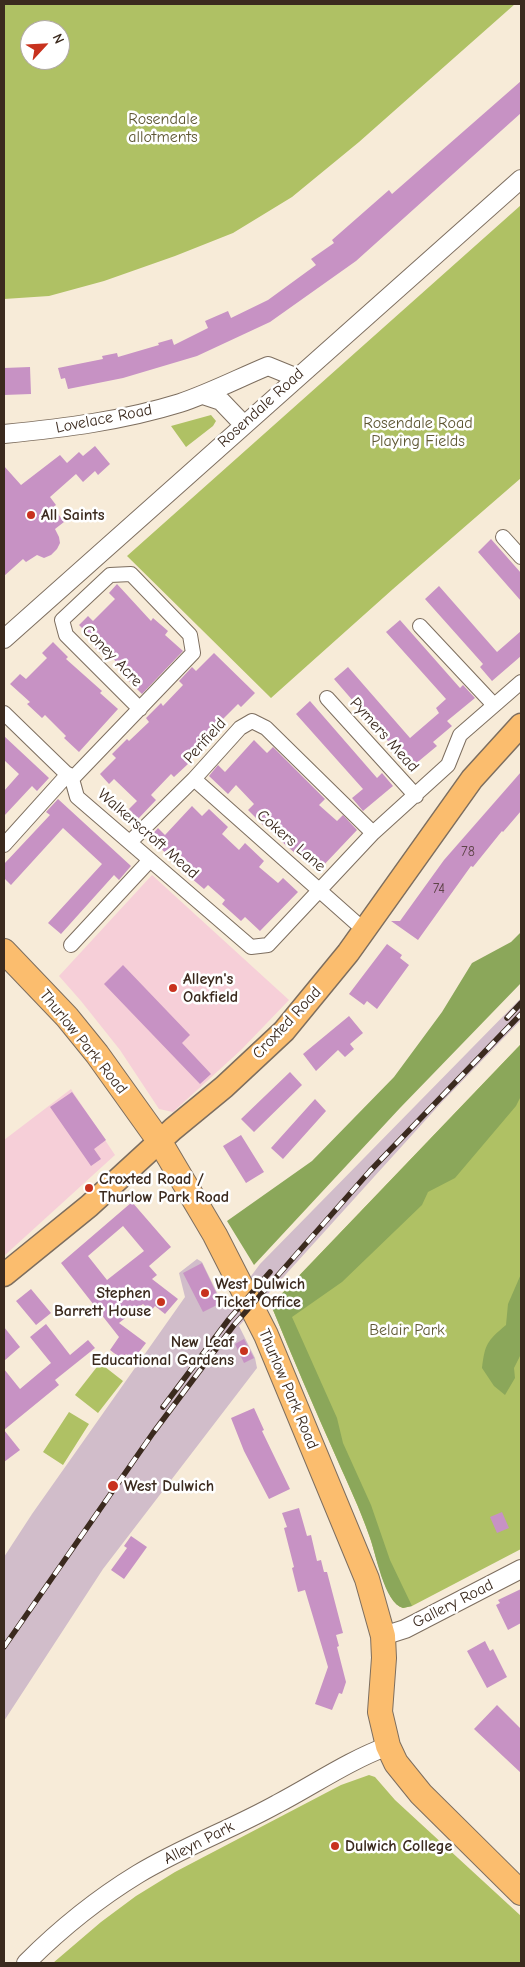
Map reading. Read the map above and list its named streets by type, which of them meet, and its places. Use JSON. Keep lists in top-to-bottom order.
{
  "streets": {
    "highway": ["Thurlow Park Road"],
    "main road": ["Croxted Road"],
    "street": [
      "Rosendale Road",
      "Lovelace Road",
      "Coney Acre",
      "Pymers Mead",
      "Perifield",
      "Walkerscroft Mead",
      "Cokers Lane",
      "Gallery Road",
      "Alleyn Park"
    ]
  },
  "crossings": [
    ["Rosendale Road", "Lovelace Road"],
    ["Coney Acre", "Walkerscroft Mead"],
    ["Pymers Mead", "Perifield"],
    ["Pymers Mead", "Walkerscroft Mead"],
    ["Pymers Mead", "Cokers Lane"],
    ["Perifield", "Walkerscroft Mead"],
    ["Perifield", "Cokers Lane"],
    ["Cokers Lane", "Croxted Road"],
    ["Croxted Road", "Thurlow Park Road"],
    ["Thurlow Park Road", "Gallery Road"],
    ["Thurlow Park Road", "Alleyn Park"]
  ],
  "parks": ["Rosendale allotments", "Rosendale Road Playing Fields", "Belair Park"],
  "places": [
    "All Saints",
    "Alleyn's Oakfield",
    "Croxted Road / Thurlow Park Road",
    "West Dulwich Ticket Office",
    "Stephen Barrett House",
    "New Leaf Educational Gardens",
    "West Dulwich",
    "Dulwich College"
  ],
  "house_numbers": ["78", "74"],
  "north": "top right"
}
